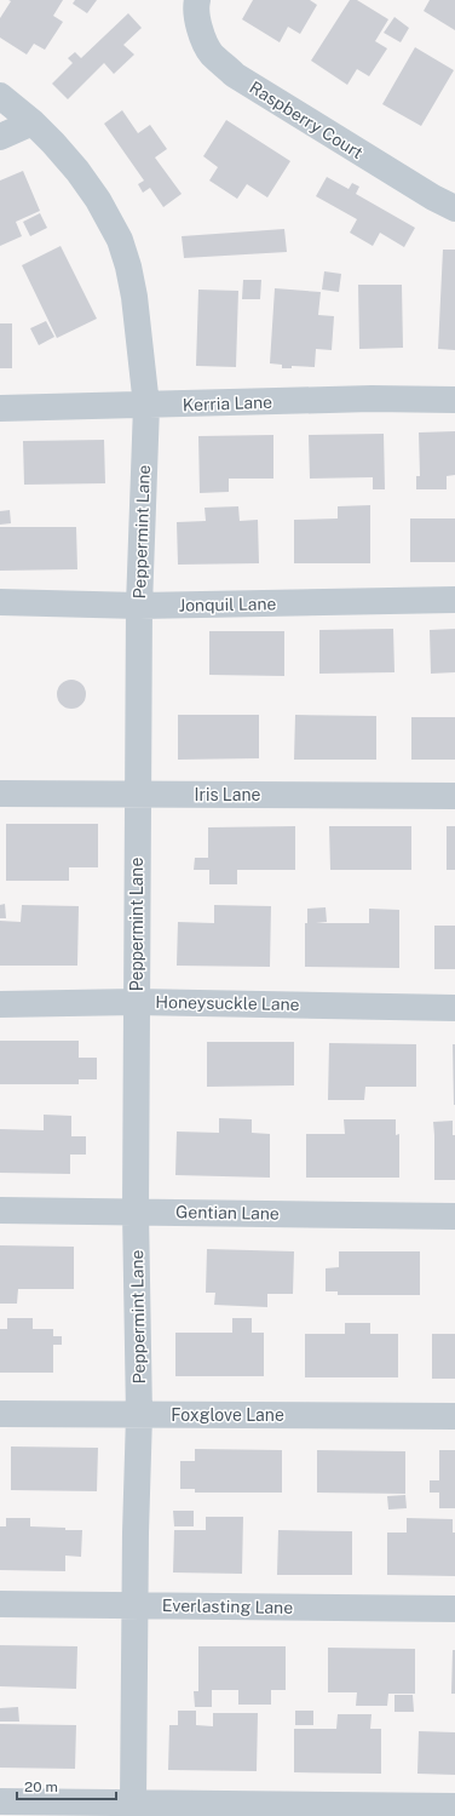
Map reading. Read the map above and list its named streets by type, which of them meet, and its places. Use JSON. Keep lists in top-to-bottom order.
{
  "streets": {
    "street": [
      "Raspberry Court",
      "Kerria Lane",
      "Peppermint Lane",
      "Jonquil Lane",
      "Iris Lane",
      "Honeysuckle Lane",
      "Gentian Lane",
      "Foxglove Lane",
      "Everlasting Lane"
    ]
  },
  "crossings": [
    ["Kerria Lane", "Peppermint Lane"],
    ["Peppermint Lane", "Jonquil Lane"],
    ["Peppermint Lane", "Iris Lane"],
    ["Peppermint Lane", "Honeysuckle Lane"],
    ["Peppermint Lane", "Gentian Lane"],
    ["Peppermint Lane", "Foxglove Lane"],
    ["Peppermint Lane", "Everlasting Lane"]
  ],
  "scale_bar": "20 m"
}
